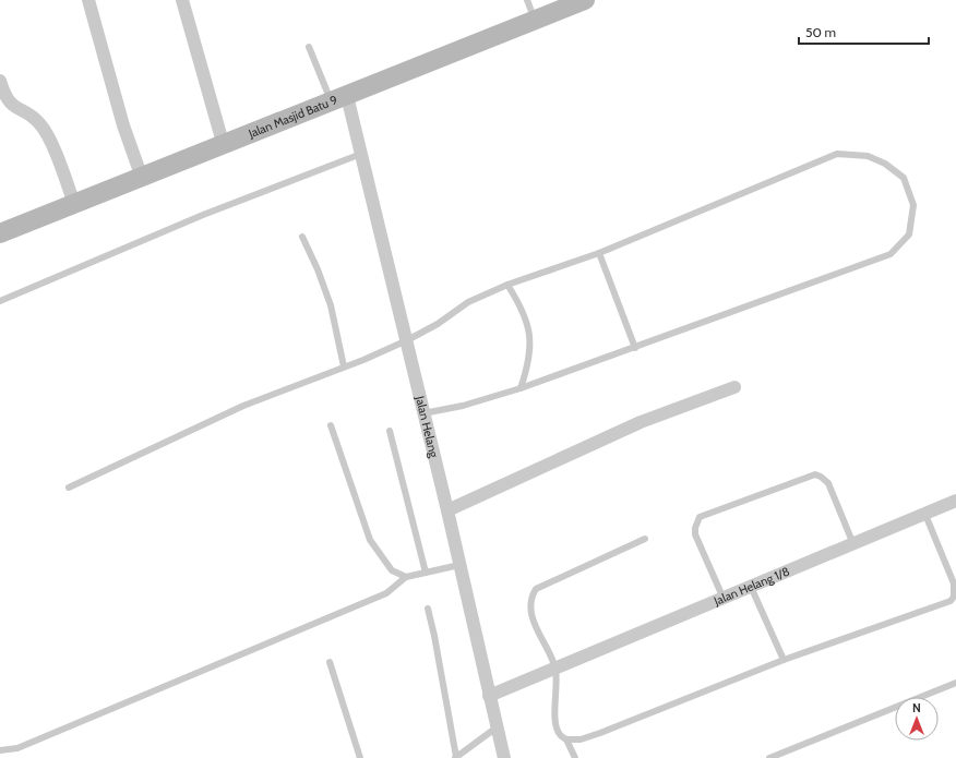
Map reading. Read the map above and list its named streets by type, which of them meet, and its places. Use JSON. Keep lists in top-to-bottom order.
{
  "streets": {
    "main road": ["Jalan Masjid Batu 9"],
    "street": ["Jalan Helang", "Jalan Helang 1/8"]
  },
  "crossings": [
    ["Jalan Masjid Batu 9", "Jalan Helang"],
    ["Jalan Helang", "Jalan Helang 1/8"]
  ],
  "scale_bar": "50 m",
  "north": "top"
}
